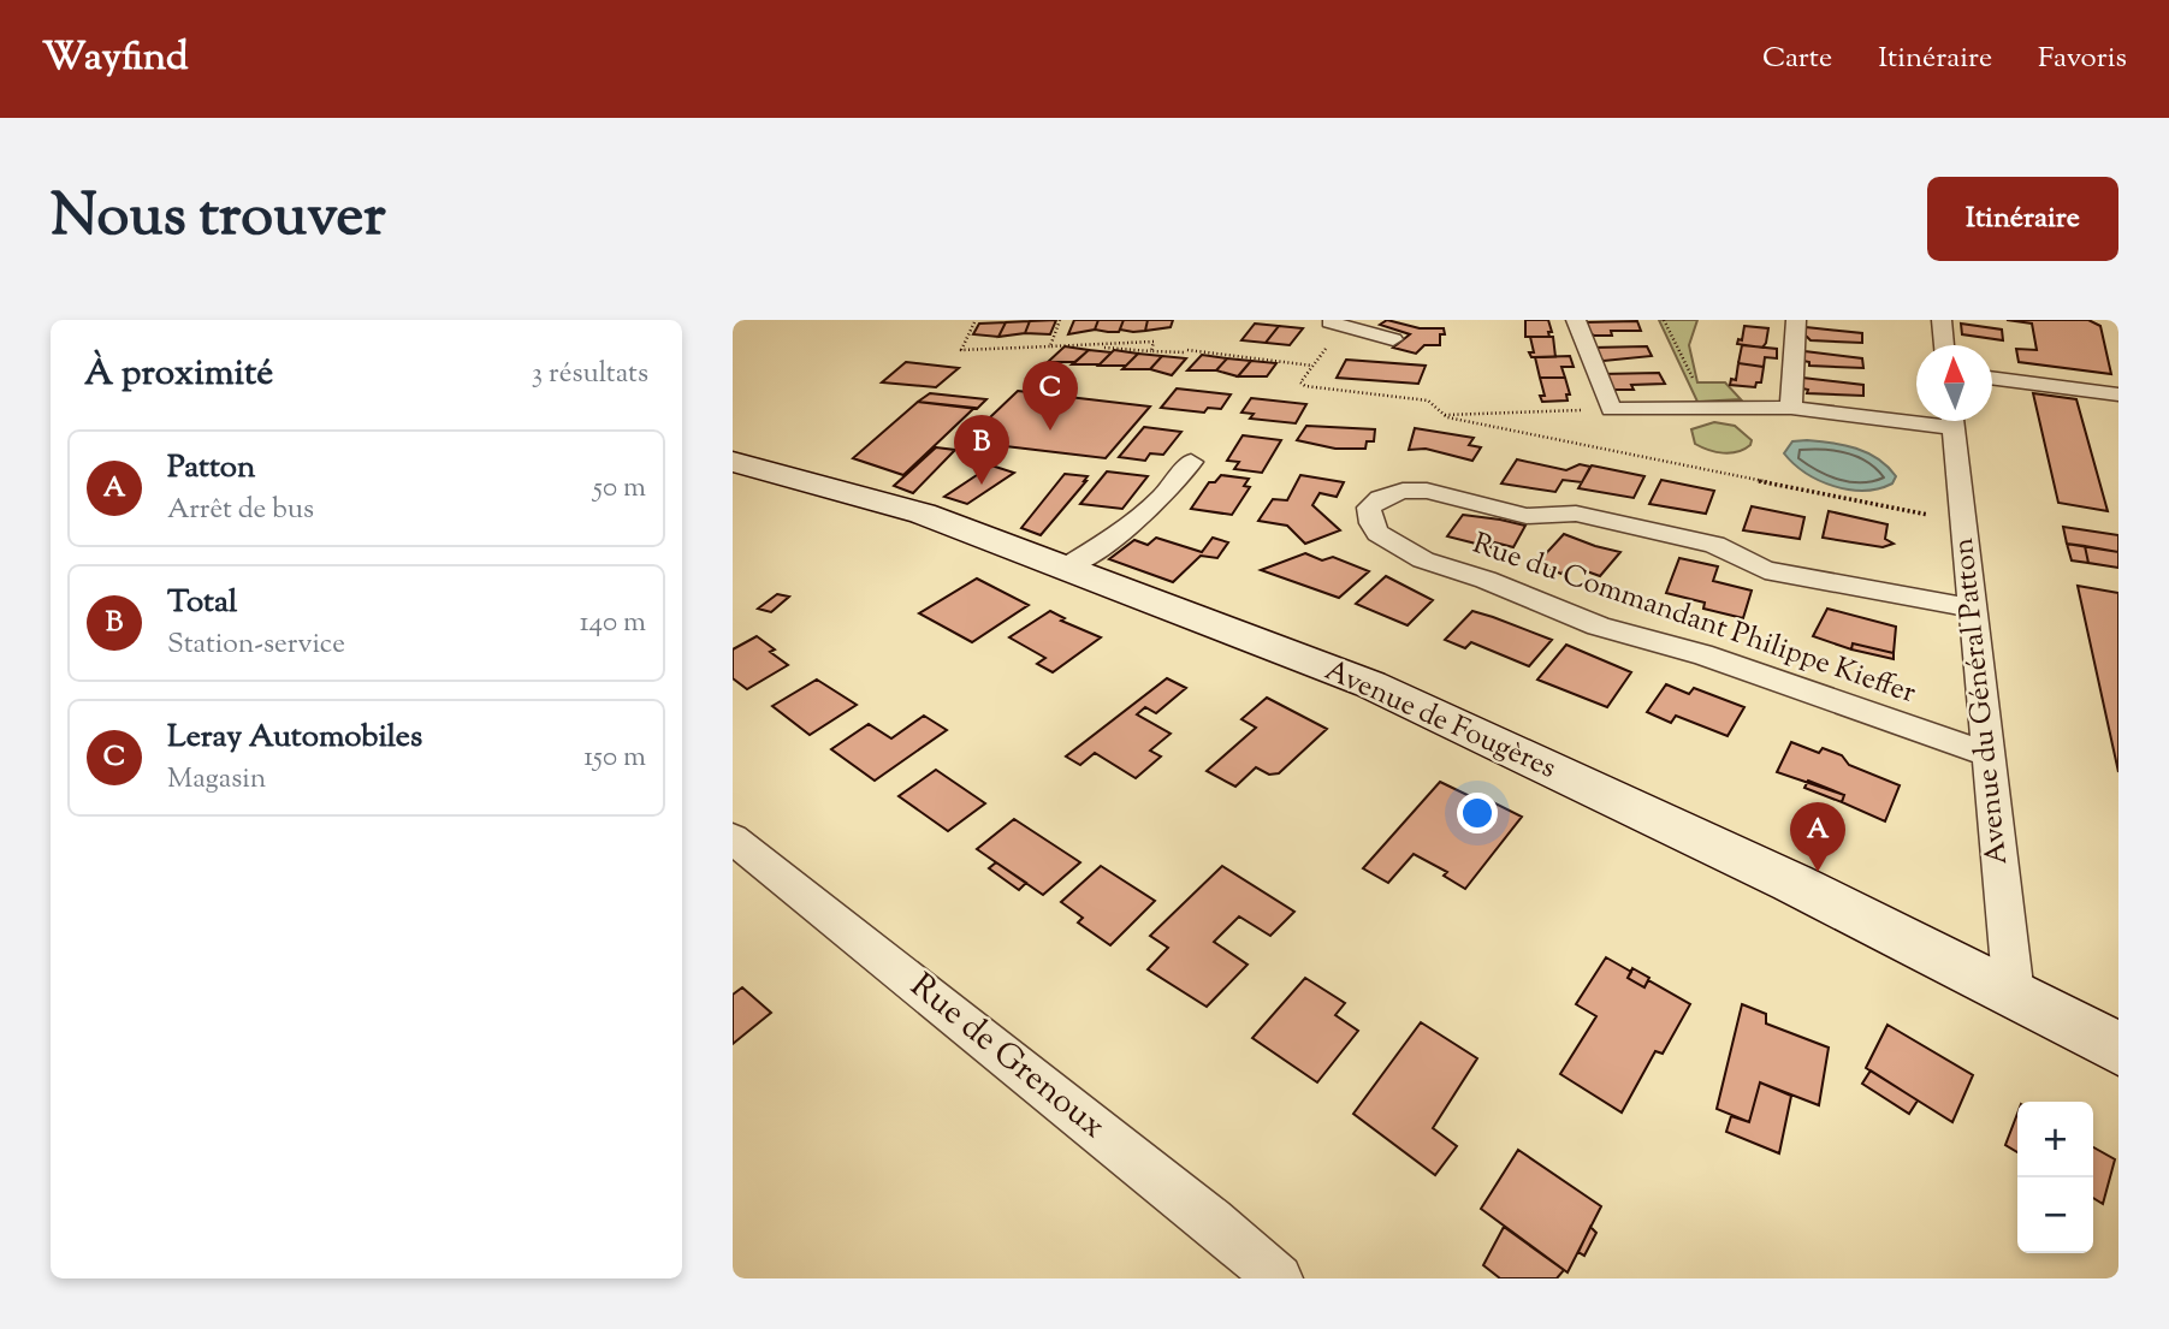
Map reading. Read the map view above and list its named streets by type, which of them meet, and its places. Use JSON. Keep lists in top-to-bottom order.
{
  "streets": {
    "main road": ["Avenue de Fougères"],
    "street": ["Rue du Commandant Philippe Kieffer", "Avenue du Général Patton", "Rue de Grenoux"]
  },
  "crossings": [
    ["Rue du Commandant Philippe Kieffer", "Avenue du Général Patton"],
    ["Avenue du Général Patton", "Avenue de Fougères"]
  ],
  "north": "top",
  "page": {
    "header": "Wayfind",
    "nav": ["Carte", "Itinéraire", "Favoris"],
    "title": "Nous trouver",
    "buttons": "Itinéraire",
    "heading": ["À proximité", "3 résultats"],
    "pins": ["C", "B", "A"],
    "list": [
      {
        "mark": "A",
        "name": "Patton",
        "note": "Arrêt de bus",
        "value": "50 m"
      },
      {
        "mark": "B",
        "name": "Total",
        "note": "Station-service",
        "value": "140 m"
      },
      {
        "mark": "C",
        "name": "Leray Automobiles",
        "note": "Magasin",
        "value": "150 m"
      }
    ],
    "map_buttons": ["+", "−"]
  }
}
